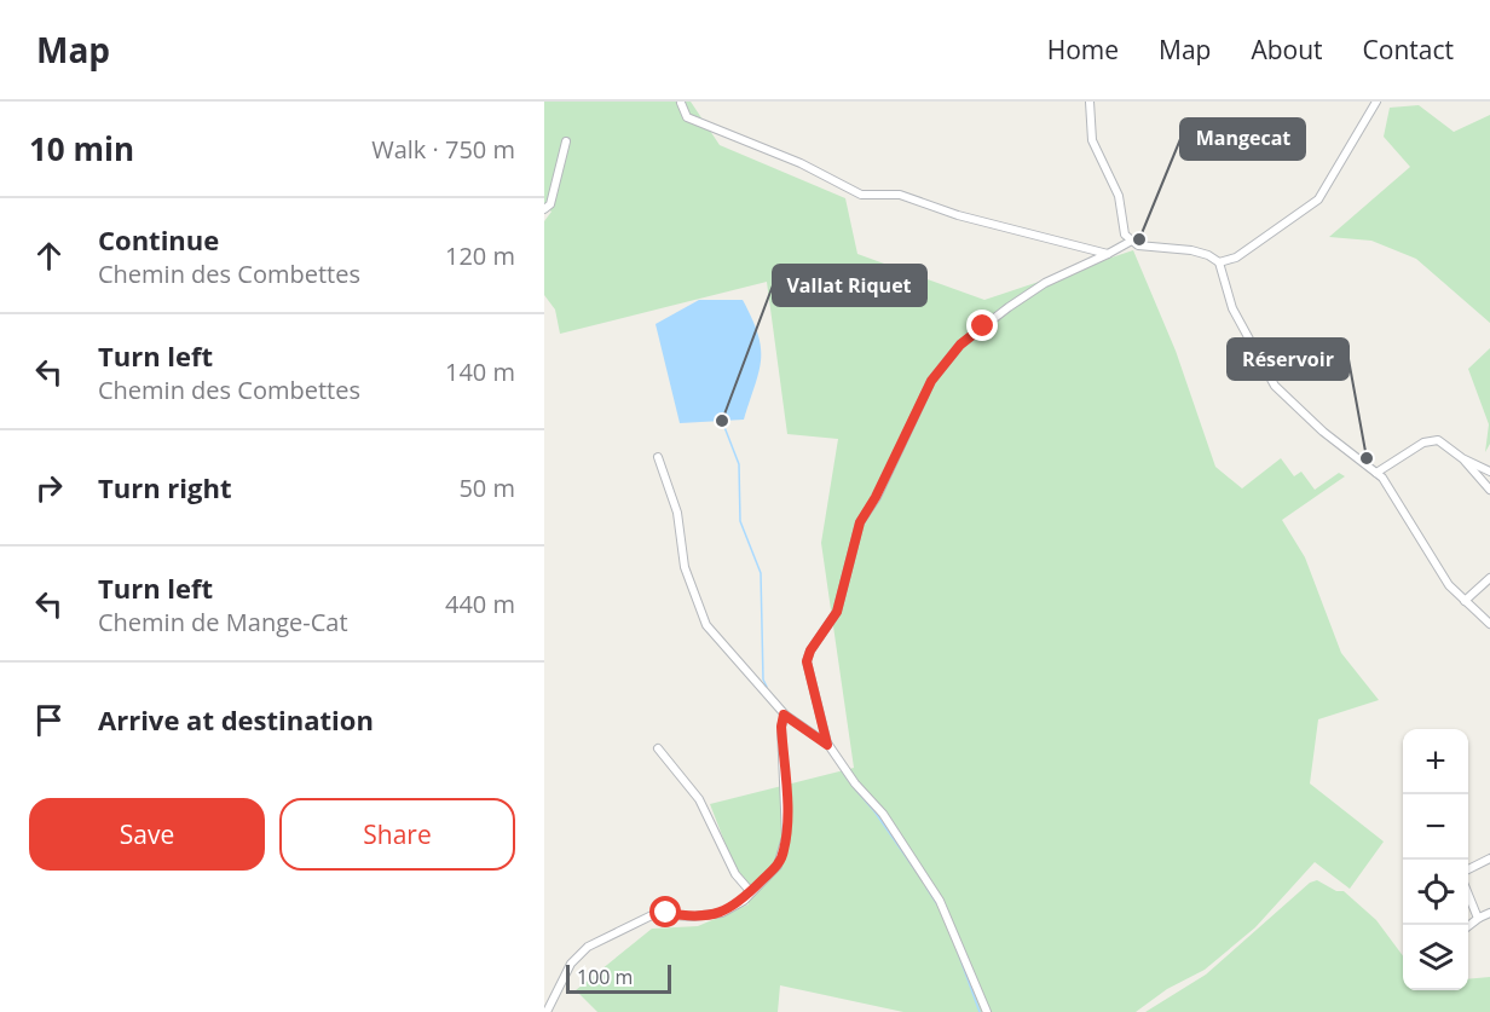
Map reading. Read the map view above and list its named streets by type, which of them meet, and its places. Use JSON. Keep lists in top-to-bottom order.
{
  "places": ["Mangecat", "Vallat Riquet", "Réservoir"],
  "scale_bar": "100 m",
  "page": {
    "header": "Map",
    "nav": [
      "Home",
      "Map",
      "About",
      "Contact"
    ],
    "heading": ["10 min", "Walk · 750 m"],
    "list": [
      ["Continue", "Chemin des Combettes", "120 m"],
      ["Turn left", "Chemin des Combettes", "140 m"],
      ["Turn right", "50 m"],
      ["Turn left", "Chemin de Mange-Cat", "440 m"],
      "Arrive at destination"
    ],
    "map_buttons": ["+", "−"],
    "buttons": ["Save", "Share"],
    "scale": "100 m"
  }
}
